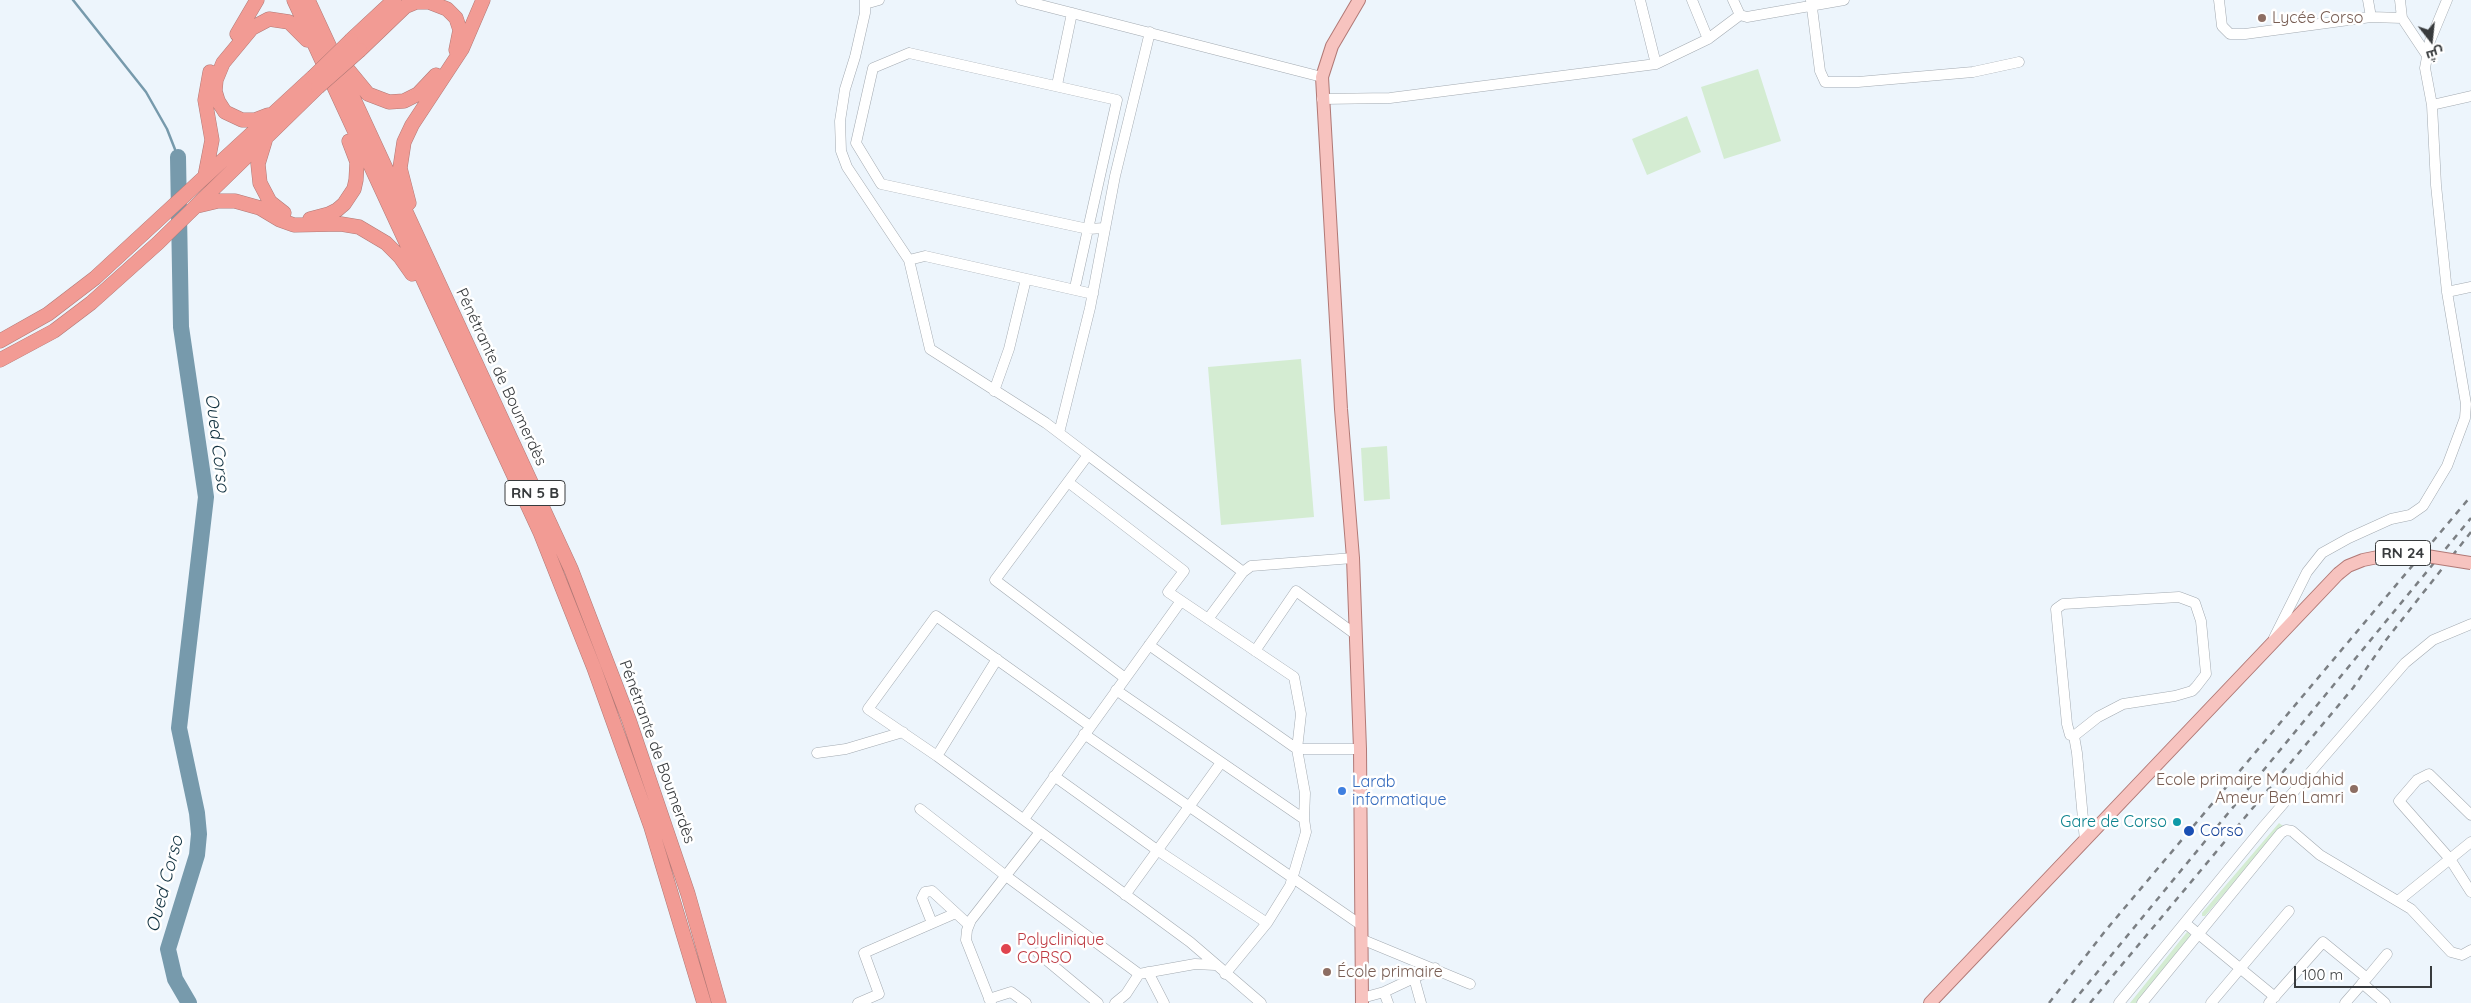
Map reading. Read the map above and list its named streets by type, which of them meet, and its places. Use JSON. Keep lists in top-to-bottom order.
{
  "streets": {
    "highway": ["Pénétrante de Boumerdès", "RN 5 B"],
    "main road": ["RN 24"]
  },
  "water": ["Oued Corso"],
  "places": [
    "Lycée Corso",
    "Ecole primaire Moudjahid Ameur Ben Lamri",
    "Larab informatique",
    "Gare de Corso",
    "Corso",
    "Polyclinique CORSO",
    "École primaire"
  ],
  "scale_bar": "100 m",
  "north": "bottom"
}
